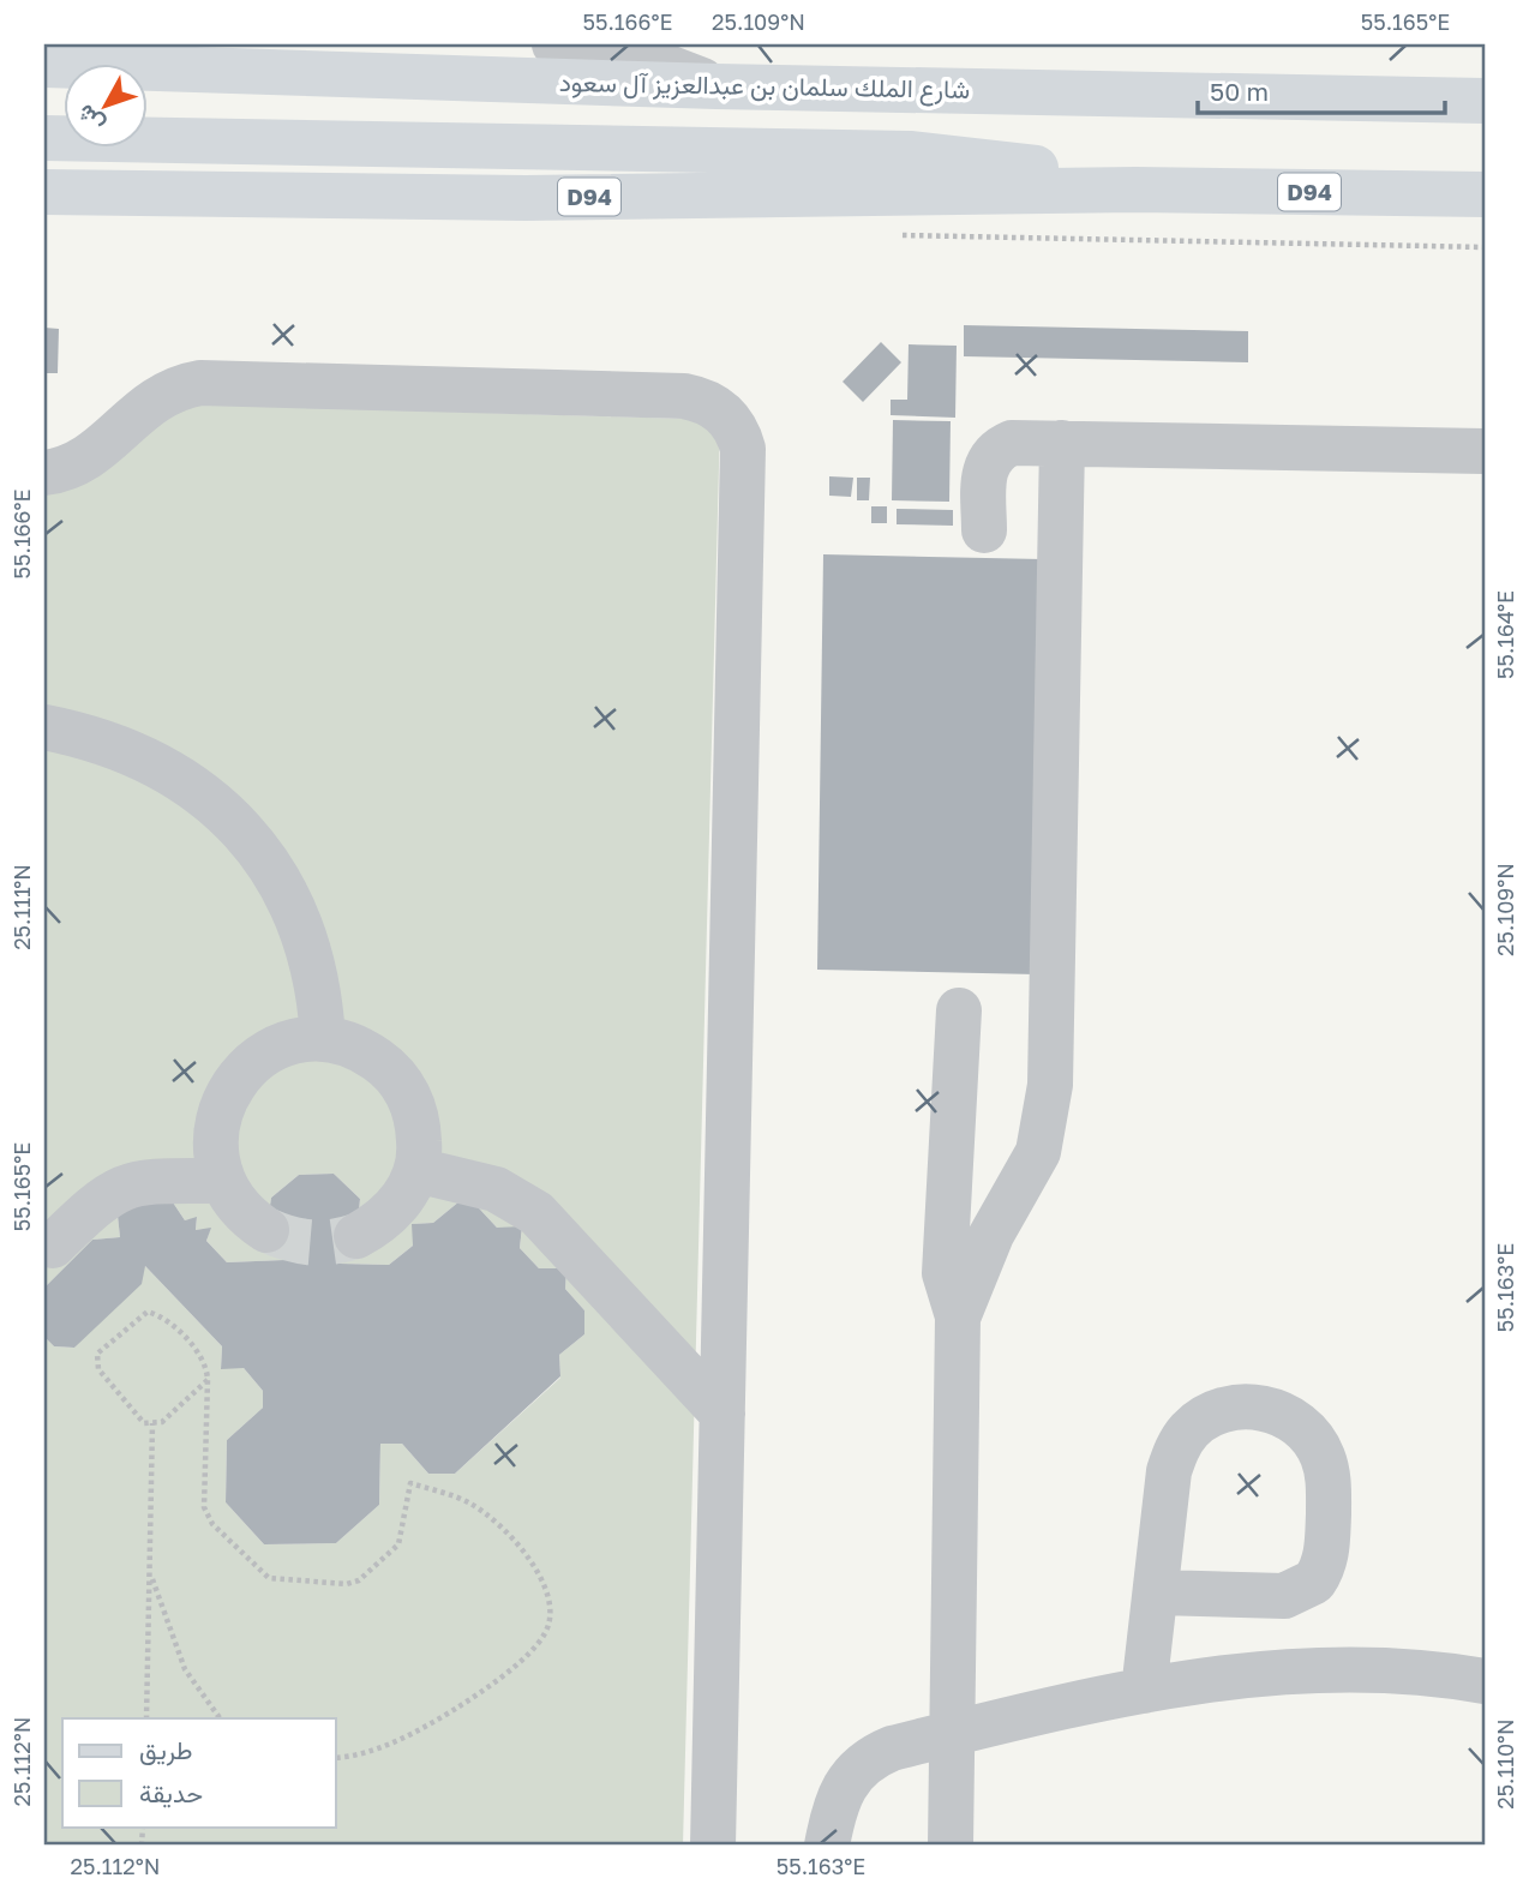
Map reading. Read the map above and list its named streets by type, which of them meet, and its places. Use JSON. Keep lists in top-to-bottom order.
{
  "streets": {
    "main road": ["شارع الملك سلمان بن عبدالعزيز آل سعود", "D94"]
  },
  "legend": ["طريق", "حديقة"],
  "scale_bar": "50 m",
  "north": "bottom left",
  "coordinates": [
    "55.166°E",
    "25.109°N",
    "55.165°E",
    "55.164°E",
    "25.111°N",
    "55.163°E",
    "25.112°N",
    "25.110°N"
  ]
}
